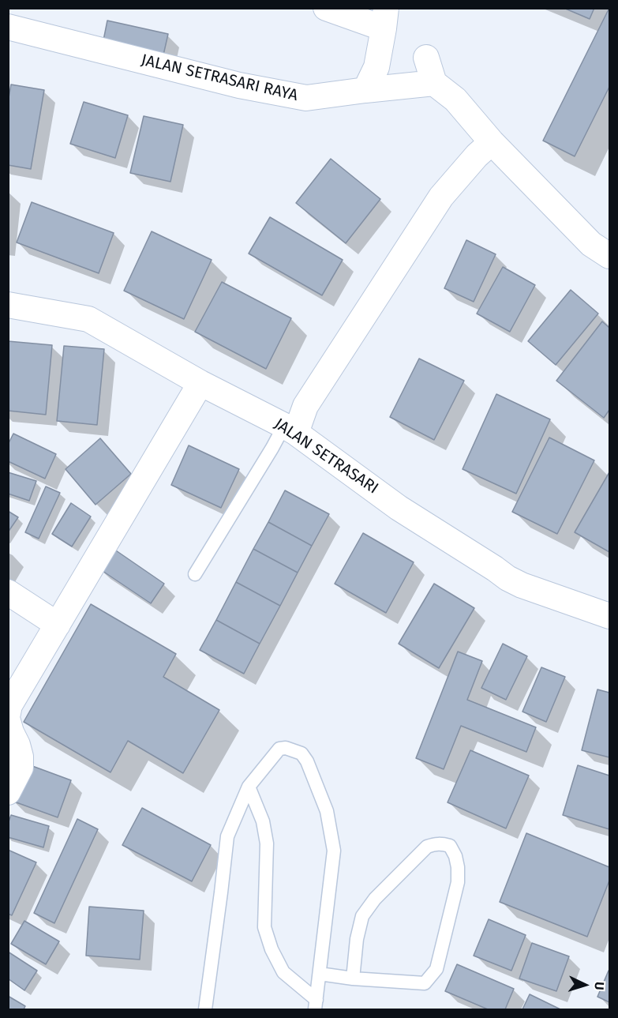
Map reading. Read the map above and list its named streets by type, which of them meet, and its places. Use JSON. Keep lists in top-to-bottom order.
{
  "streets": {
    "street": ["JALAN SETRASARI RAYA", "JALAN SETRASARI"]
  },
  "north": "right"
}
